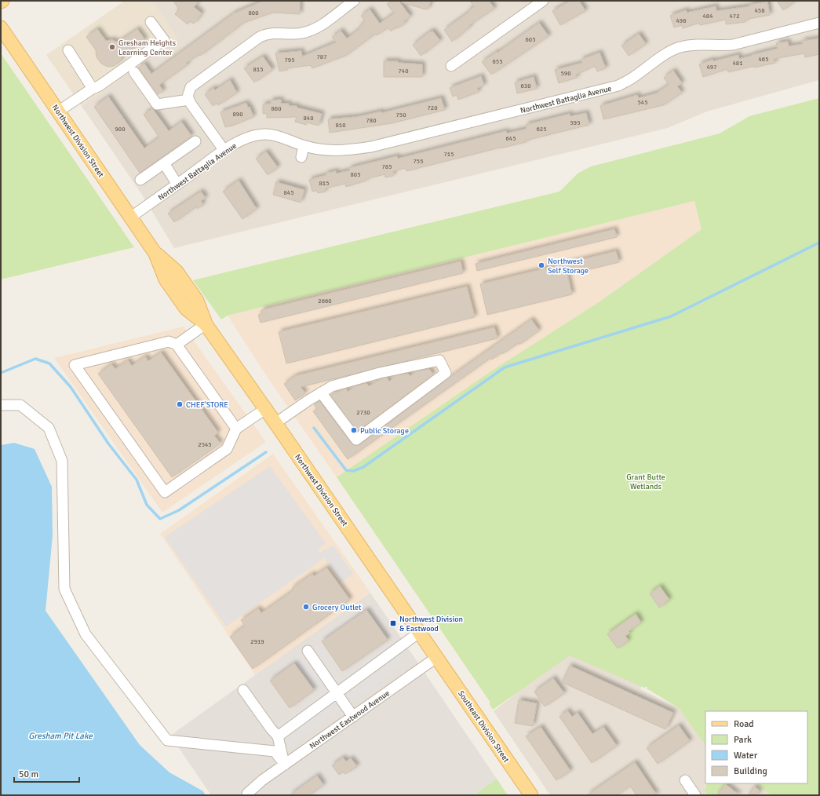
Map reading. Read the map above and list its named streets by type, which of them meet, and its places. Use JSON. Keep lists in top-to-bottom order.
{
  "streets": {
    "main road": ["Northwest Division Street", "Southeast Division Street"],
    "street": ["Northwest Battaglia Avenue", "Northwest Eastwood Avenue"]
  },
  "crossings": [
    ["Northwest Battaglia Avenue", "Northwest Division Street"],
    ["Northwest Division Street", "Northwest Eastwood Avenue"],
    ["Northwest Division Street", "Southeast Division Street"],
    ["Northwest Eastwood Avenue", "Southeast Division Street"]
  ],
  "water": ["Gresham Pit Lake"],
  "parks": ["Grant Butte Wetlands"],
  "places": {
    "other": [
      "Gresham Heights Learning Center",
      "Northwest Self Storage",
      "CHEF'STORE",
      "Public Storage",
      "Grocery Outlet"
    ],
    "transit": ["Northwest Division & Eastwood"]
  },
  "house_numbers": [
    "458",
    "800",
    "484",
    "472",
    "496",
    "605",
    "787",
    "465",
    "795",
    "655",
    "481",
    "497",
    "815",
    "740",
    "590",
    "630",
    "545",
    "720",
    "860",
    "890",
    "750",
    "840",
    "780",
    "595",
    "810",
    "900",
    "625",
    "645",
    "715",
    "755",
    "785",
    "805",
    "815",
    "845",
    "2660",
    "2730",
    "2545",
    "2919"
  ],
  "legend": [
    "Road",
    "Park",
    "Water",
    "Building"
  ],
  "scale_bar": "50 m"
}
